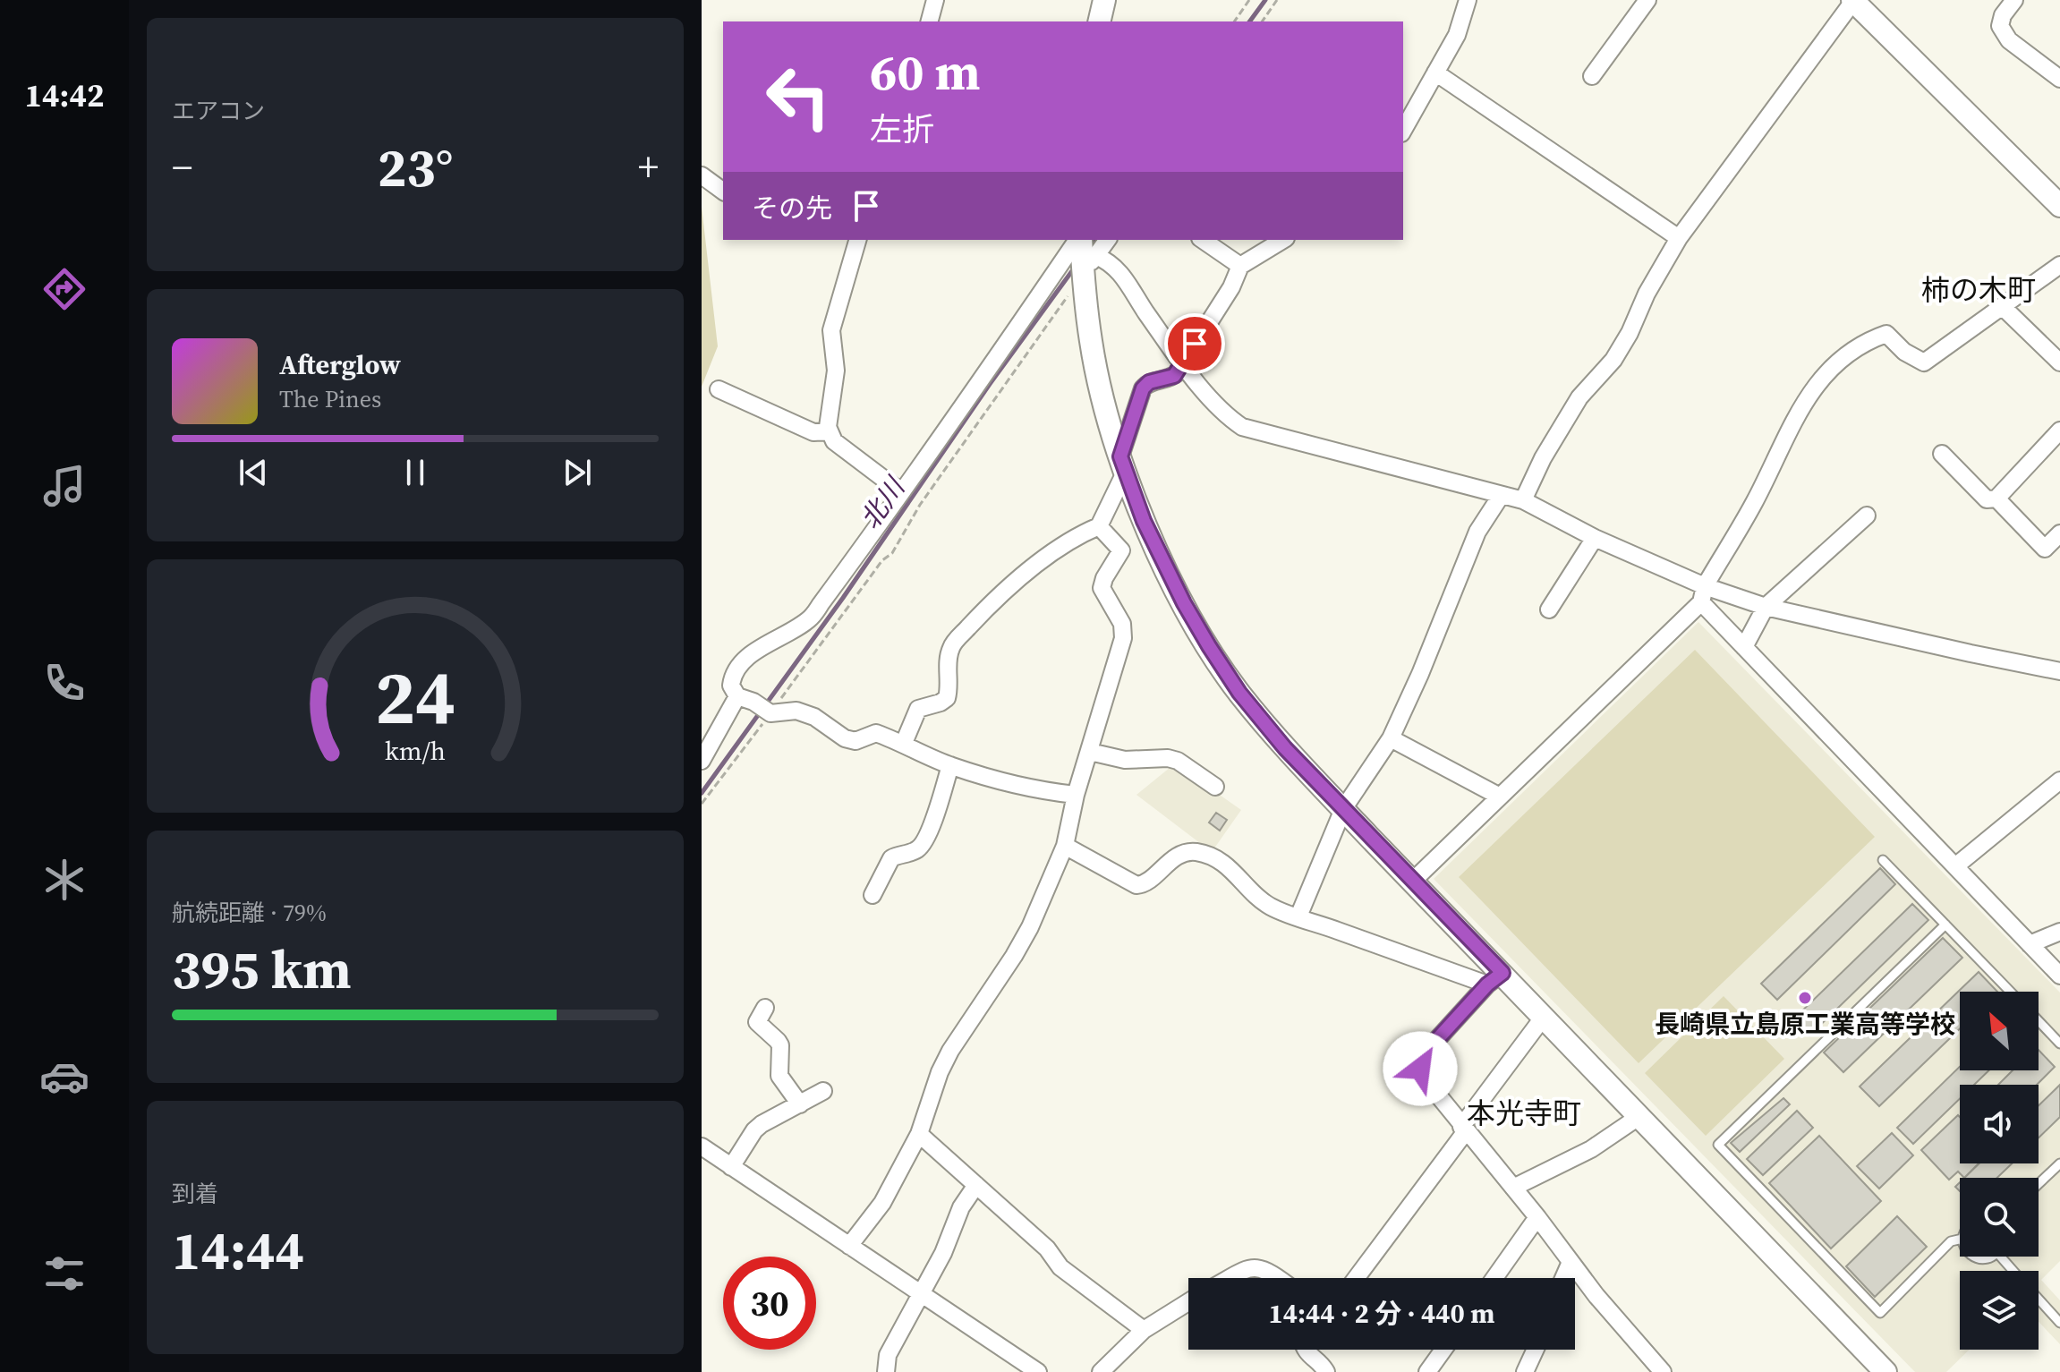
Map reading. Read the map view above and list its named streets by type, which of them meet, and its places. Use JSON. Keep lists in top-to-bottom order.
{
  "districts": ["柿の木町", "本光寺町"],
  "water": ["北川"],
  "places": ["長崎県立島原工業高等学校"],
  "north": "top left",
  "page": {
    "tabs": "14:42",
    "tile": [
      "エアコン",
      ["航続距離 · 79%", "395 km"],
      ["到着", "14:44"]
    ],
    "turn": ["60 m", "左折"],
    "heat": ["−", "23°", "+"],
    "then": "その先",
    "song": ["Afterglow", "The Pines"],
    "limit": "30",
    "trip": "14:44 · 2 分 · 440 m",
    "gauge": ["24", "km/h"]
  }
}
